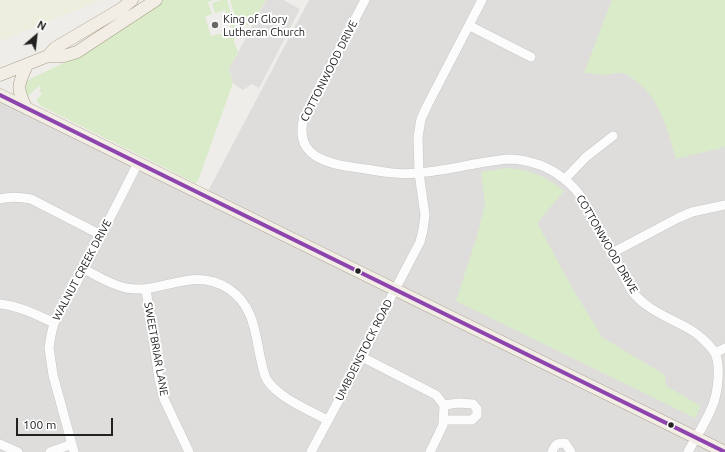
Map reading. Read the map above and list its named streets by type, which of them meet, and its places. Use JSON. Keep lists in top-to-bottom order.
{
  "streets": {
    "street": [
      "COTTONWOOD DRIVE",
      "WALNUT CREEK DRIVE",
      "SWEETBRIAR LANE",
      "UMBDENSTOCK ROAD"
    ]
  },
  "crossings": [
    ["COTTONWOOD DRIVE", "UMBDENSTOCK ROAD"]
  ],
  "places": ["King of Glory Lutheran Church"],
  "scale_bar": "100 m",
  "north": "top right"
}
